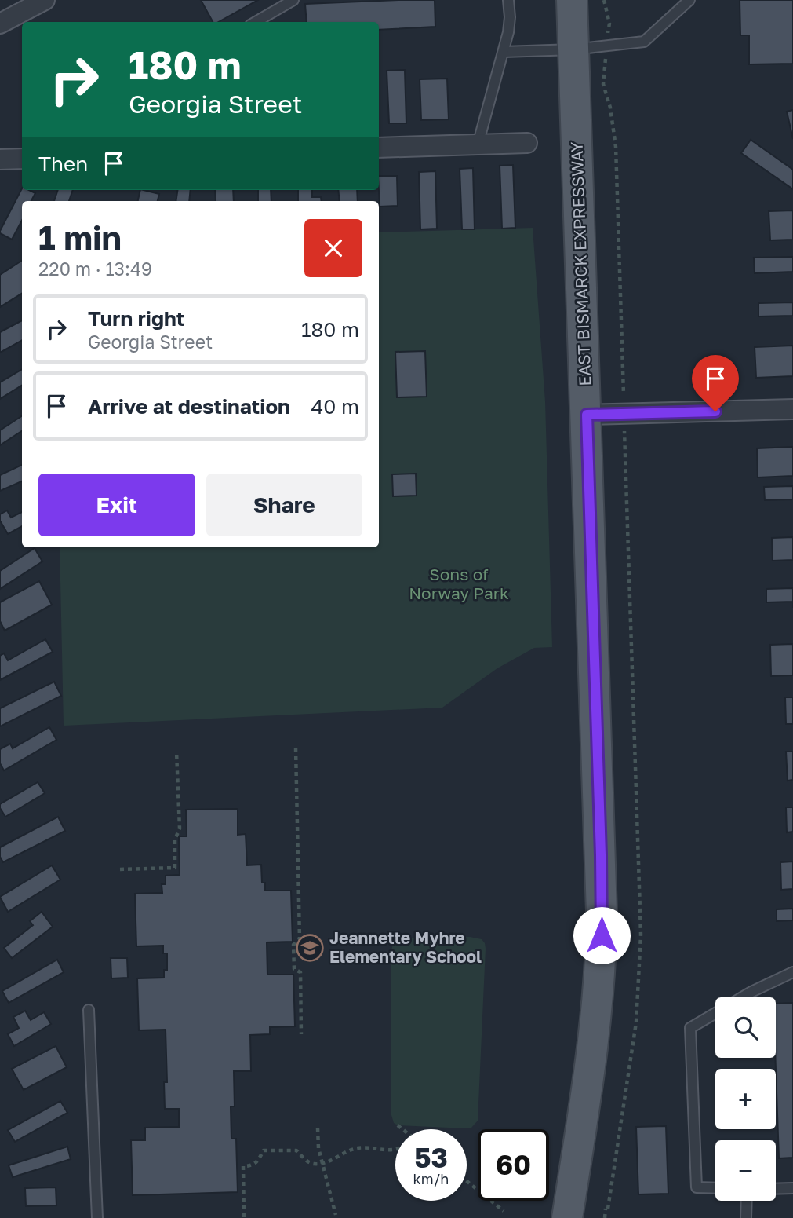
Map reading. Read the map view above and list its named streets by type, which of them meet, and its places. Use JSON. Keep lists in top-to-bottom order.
{
  "streets": {
    "main road": ["EAST BISMARCK EXPRESSWAY"]
  },
  "parks": ["Sons of Norway Park"],
  "places": {
    "school or university": ["Jeannette Myhre Elementary School"]
  },
  "page": {
    "turn": ["180 m", "Georgia Street"],
    "then": "Then",
    "heading": ["1 min", "220 m · 13:49"],
    "list": [
      {
        "name": "Turn right",
        "note": "Georgia Street",
        "value": "180 m"
      },
      {
        "name": "Arrive at destination",
        "value": "40 m"
      }
    ],
    "buttons": ["Exit", "Share"],
    "map_buttons": ["+", "−"],
    "speed": "53 km/h",
    "limit": "60"
  }
}
